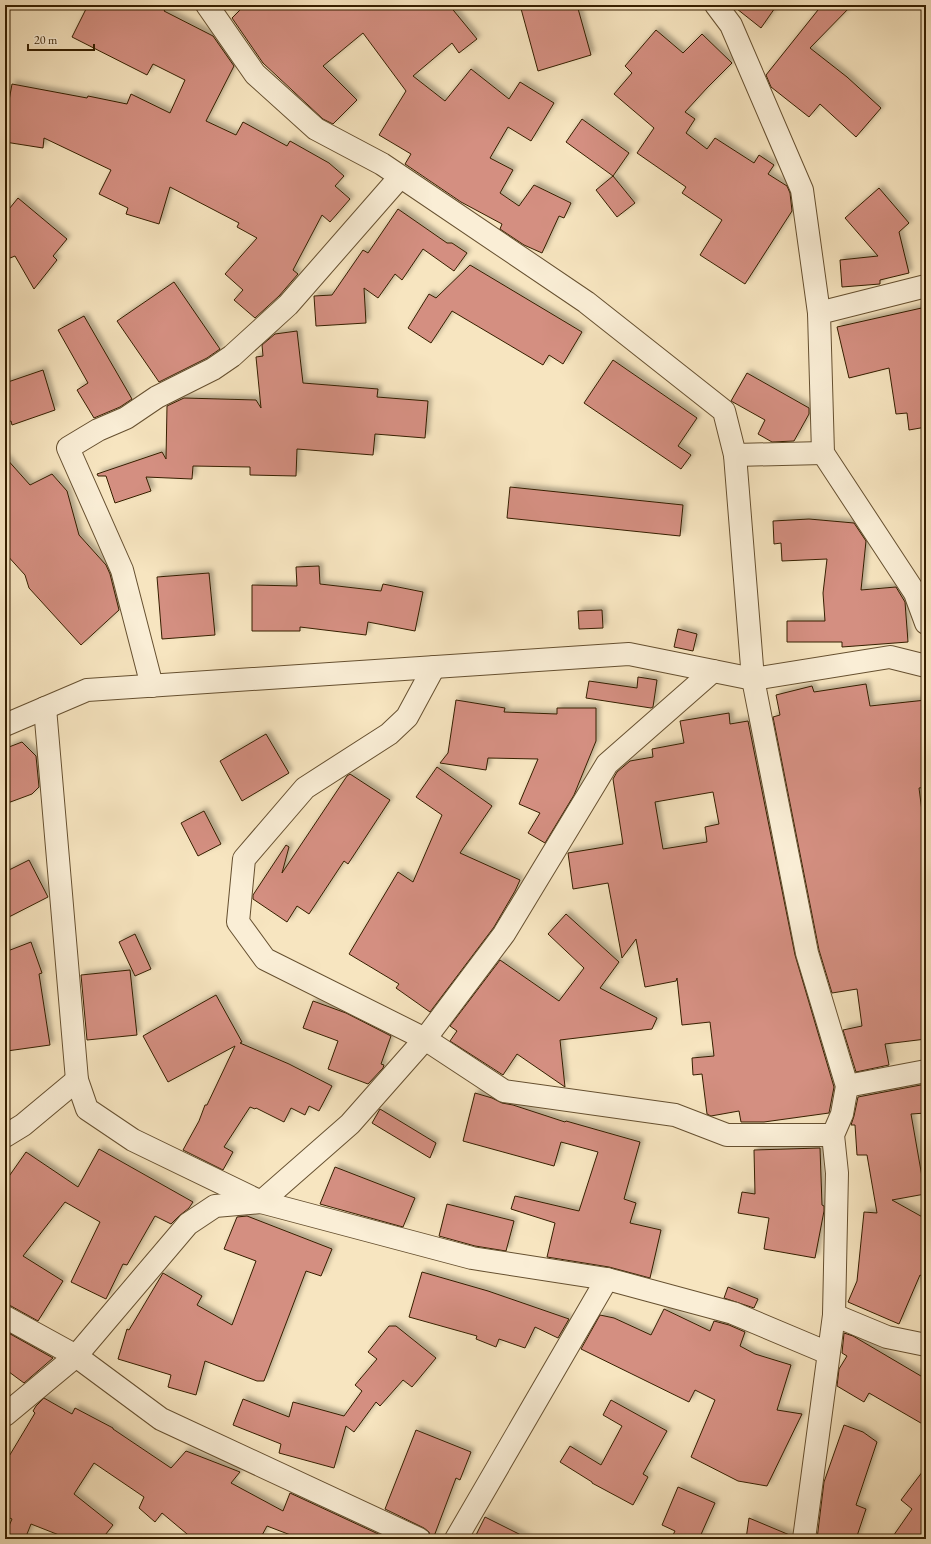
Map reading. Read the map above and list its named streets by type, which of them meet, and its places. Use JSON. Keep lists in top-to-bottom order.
{
  "scale_bar": "20 m"
}
